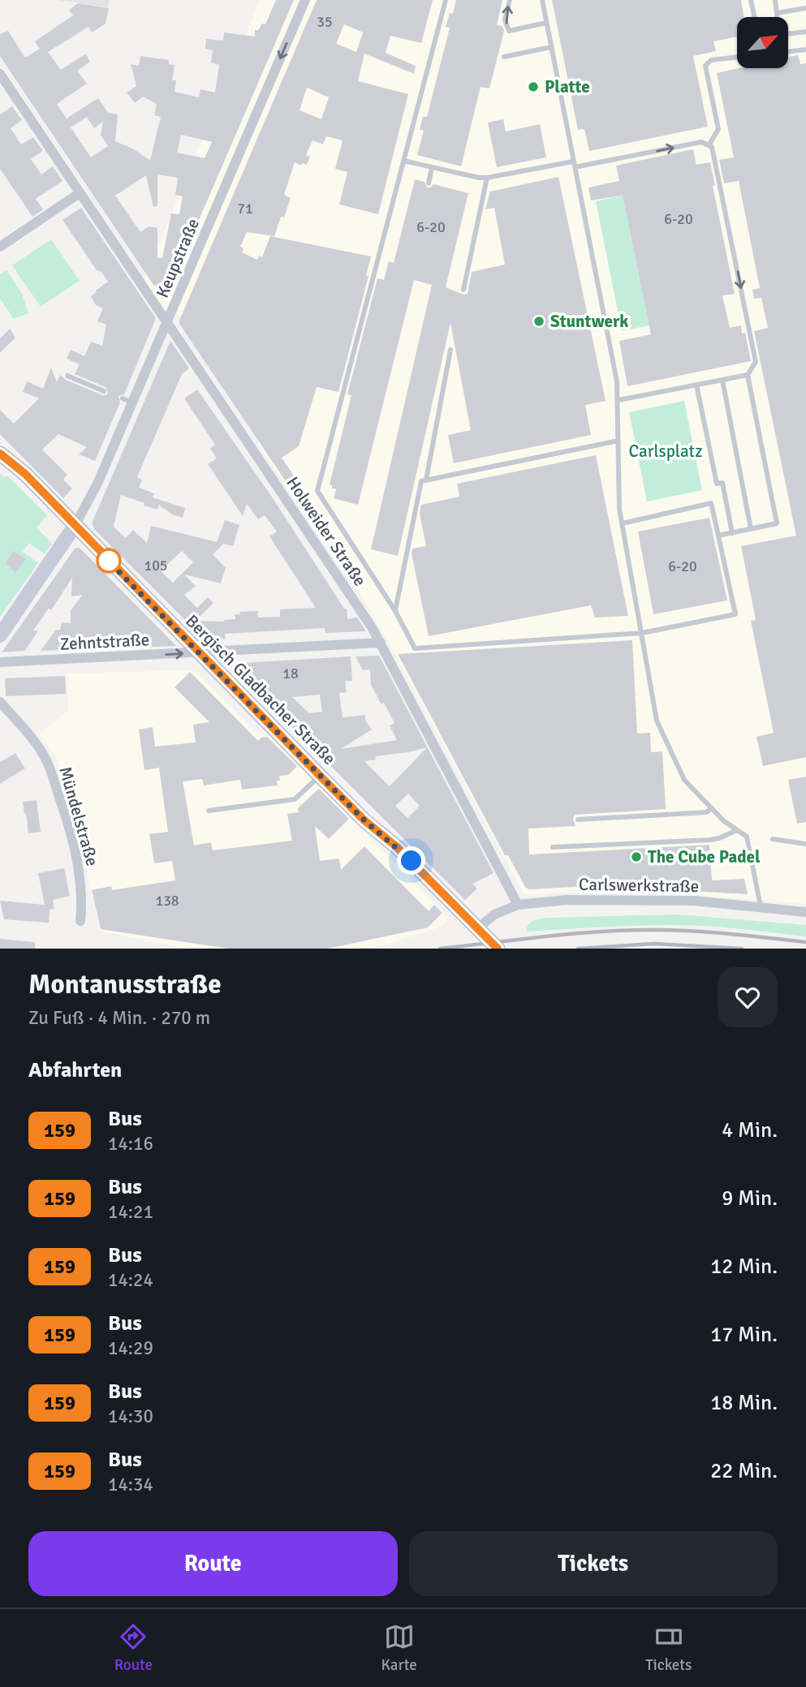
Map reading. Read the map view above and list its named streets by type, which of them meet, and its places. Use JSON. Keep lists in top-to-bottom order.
{
  "streets": {
    "main road": ["Bergisch Gladbacher Straße"],
    "street": [
      "Keupstraße",
      "Holweider Straße",
      "Zehntstraße",
      "Mündelstraße",
      "Carlswerkstraße"
    ]
  },
  "crossings": [
    ["Keupstraße", "Holweider Straße"],
    ["Keupstraße", "Bergisch Gladbacher Straße"],
    ["Holweider Straße", "Zehntstraße"],
    ["Holweider Straße", "Carlswerkstraße"],
    ["Zehntstraße", "Bergisch Gladbacher Straße"],
    ["Bergisch Gladbacher Straße", "Carlswerkstraße"]
  ],
  "one_way": ["Keupstraße", "Zehntstraße"],
  "parks": ["Carlsplatz"],
  "places": ["Platte", "Stuntwerk", "The Cube Padel"],
  "lines": ["bus line 159"],
  "house_numbers": [
    "35",
    "71",
    "6-20",
    "6-20",
    "105",
    "6-20",
    "18",
    "138"
  ],
  "north": "top right",
  "page": {
    "heading": [
      ["Montanusstraße", "Zu Fuß · 4 Min. · 270 m"],
      "Abfahrten"
    ],
    "list": [
      {
        "mark": "159",
        "name": "Bus",
        "note": "14:16",
        "value": "4 Min."
      },
      {
        "mark": "159",
        "name": "Bus",
        "note": "14:21",
        "value": "9 Min."
      },
      {
        "mark": "159",
        "name": "Bus",
        "note": "14:24",
        "value": "12 Min."
      },
      {
        "mark": "159",
        "name": "Bus",
        "note": "14:29",
        "value": "17 Min."
      },
      {
        "mark": "159",
        "name": "Bus",
        "note": "14:30",
        "value": "18 Min."
      },
      {
        "mark": "159",
        "name": "Bus",
        "note": "14:34",
        "value": "22 Min."
      }
    ],
    "buttons": ["Route", "Tickets"],
    "tabs": ["Route", "Karte", "Tickets"]
  }
}
